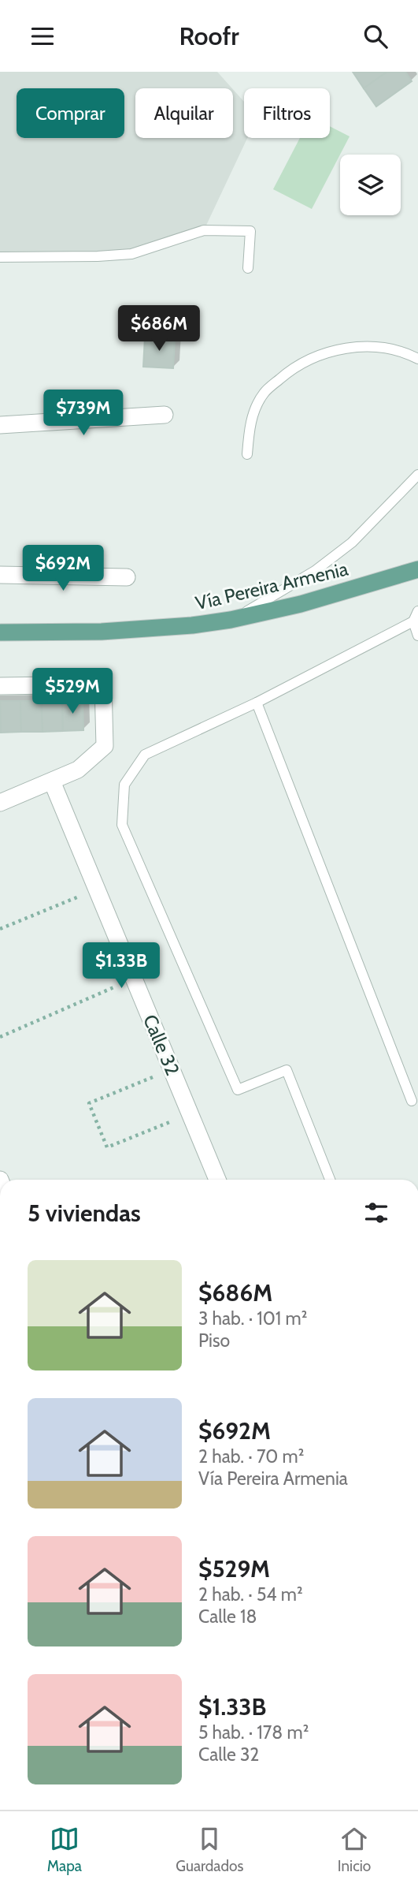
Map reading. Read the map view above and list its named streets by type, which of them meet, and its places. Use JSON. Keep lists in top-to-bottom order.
{
  "streets": {
    "main road": ["Vía Pereira Armenia"],
    "street": ["Calle 32"]
  },
  "page": {
    "header": "Roofr",
    "chip": ["Comprar", "Alquilar", "Filtros"],
    "price": [
      "$686M",
      "$739M",
      "$692M",
      "$529M",
      "$1.33B"
    ],
    "heading": "5 viviendas",
    "list": [
      {
        "name": "$686M",
        "note": "3 hab. · 101 m² · Piso"
      },
      {
        "name": "$692M",
        "note": "2 hab. · 70 m² · Vía Pereira Armenia"
      },
      {
        "name": "$529M",
        "note": "2 hab. · 54 m² · Calle 18"
      },
      {
        "name": "$1.33B",
        "note": "5 hab. · 178 m² · Calle 32"
      }
    ],
    "tabs": ["Mapa", "Guardados", "Inicio"]
  }
}
